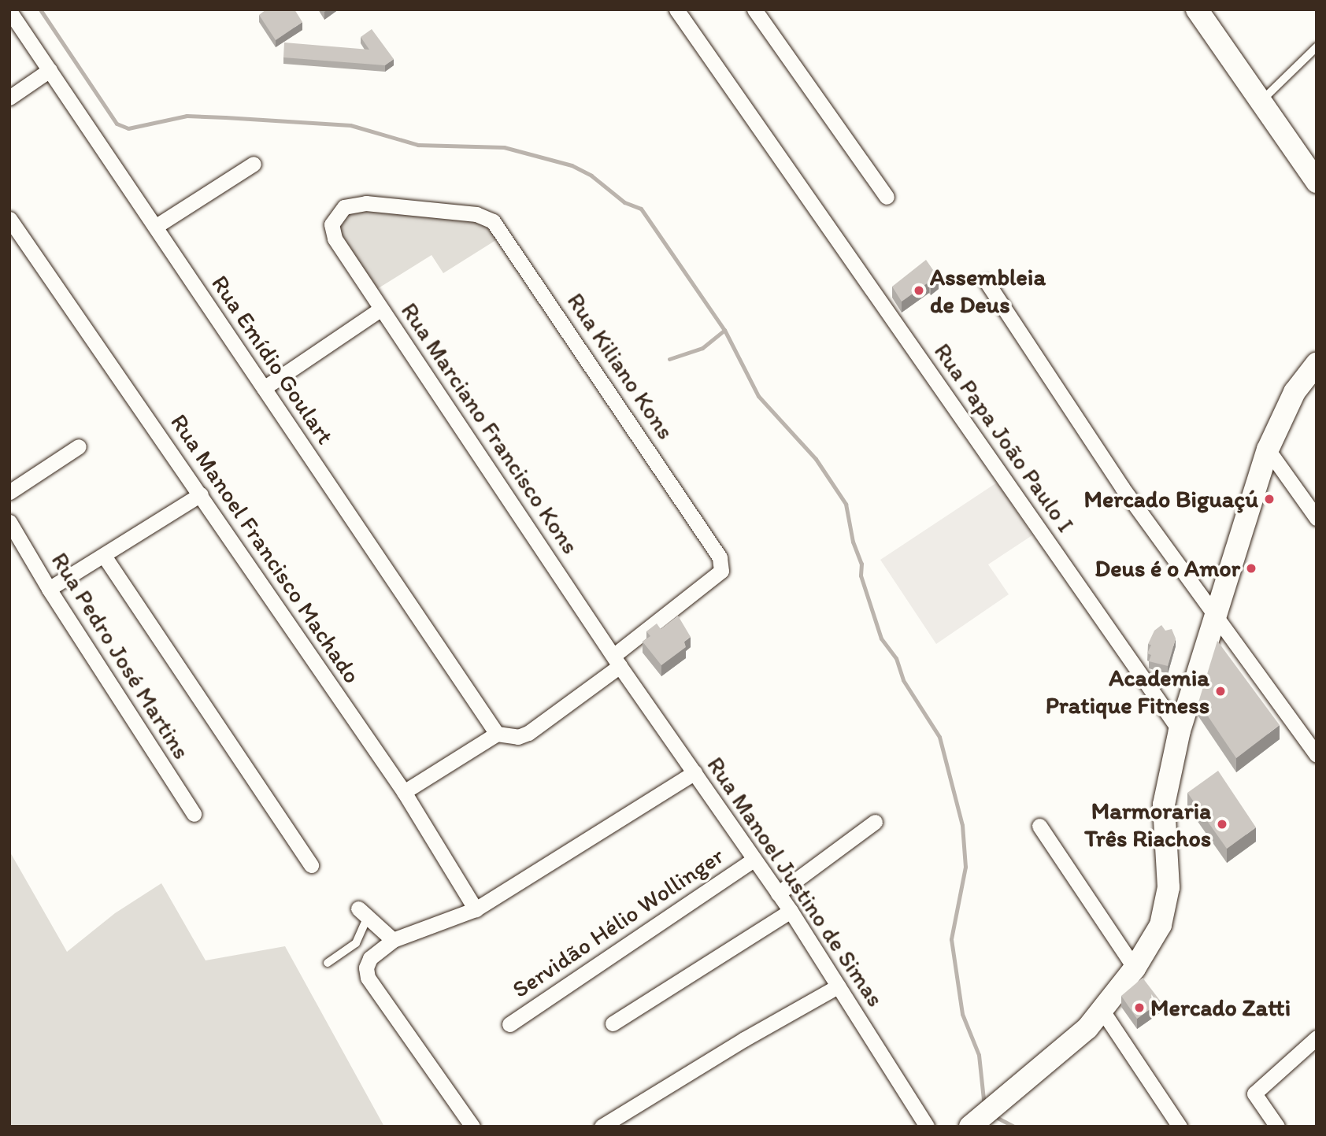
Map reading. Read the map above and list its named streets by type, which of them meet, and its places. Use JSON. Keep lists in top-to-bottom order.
{
  "streets": {
    "street": [
      "Rua Emídio Goulart",
      "Rua Kiliano Kons",
      "Rua Marciano Francisco Kons",
      "Rua Papa João Paulo I",
      "Rua Manoel Francisco Machado",
      "Rua Pedro José Martins",
      "Rua Manoel Justino de Simas",
      "Servidão Hélio Wollinger"
    ]
  },
  "crossings": [
    ["Rua Kiliano Kons", "Rua Marciano Francisco Kons"],
    ["Rua Kiliano Kons", "Rua Manoel Justino de Simas"],
    ["Rua Marciano Francisco Kons", "Rua Manoel Justino de Simas"],
    ["Rua Manoel Justino de Simas", "Servidão Hélio Wollinger"]
  ],
  "places": [
    "Assembleia de Deus",
    "Mercado Biguaçú",
    "Deus é o Amor",
    "Academia Pratique Fitness",
    "Marmoraria Três Riachos",
    "Mercado Zatti"
  ]
}
